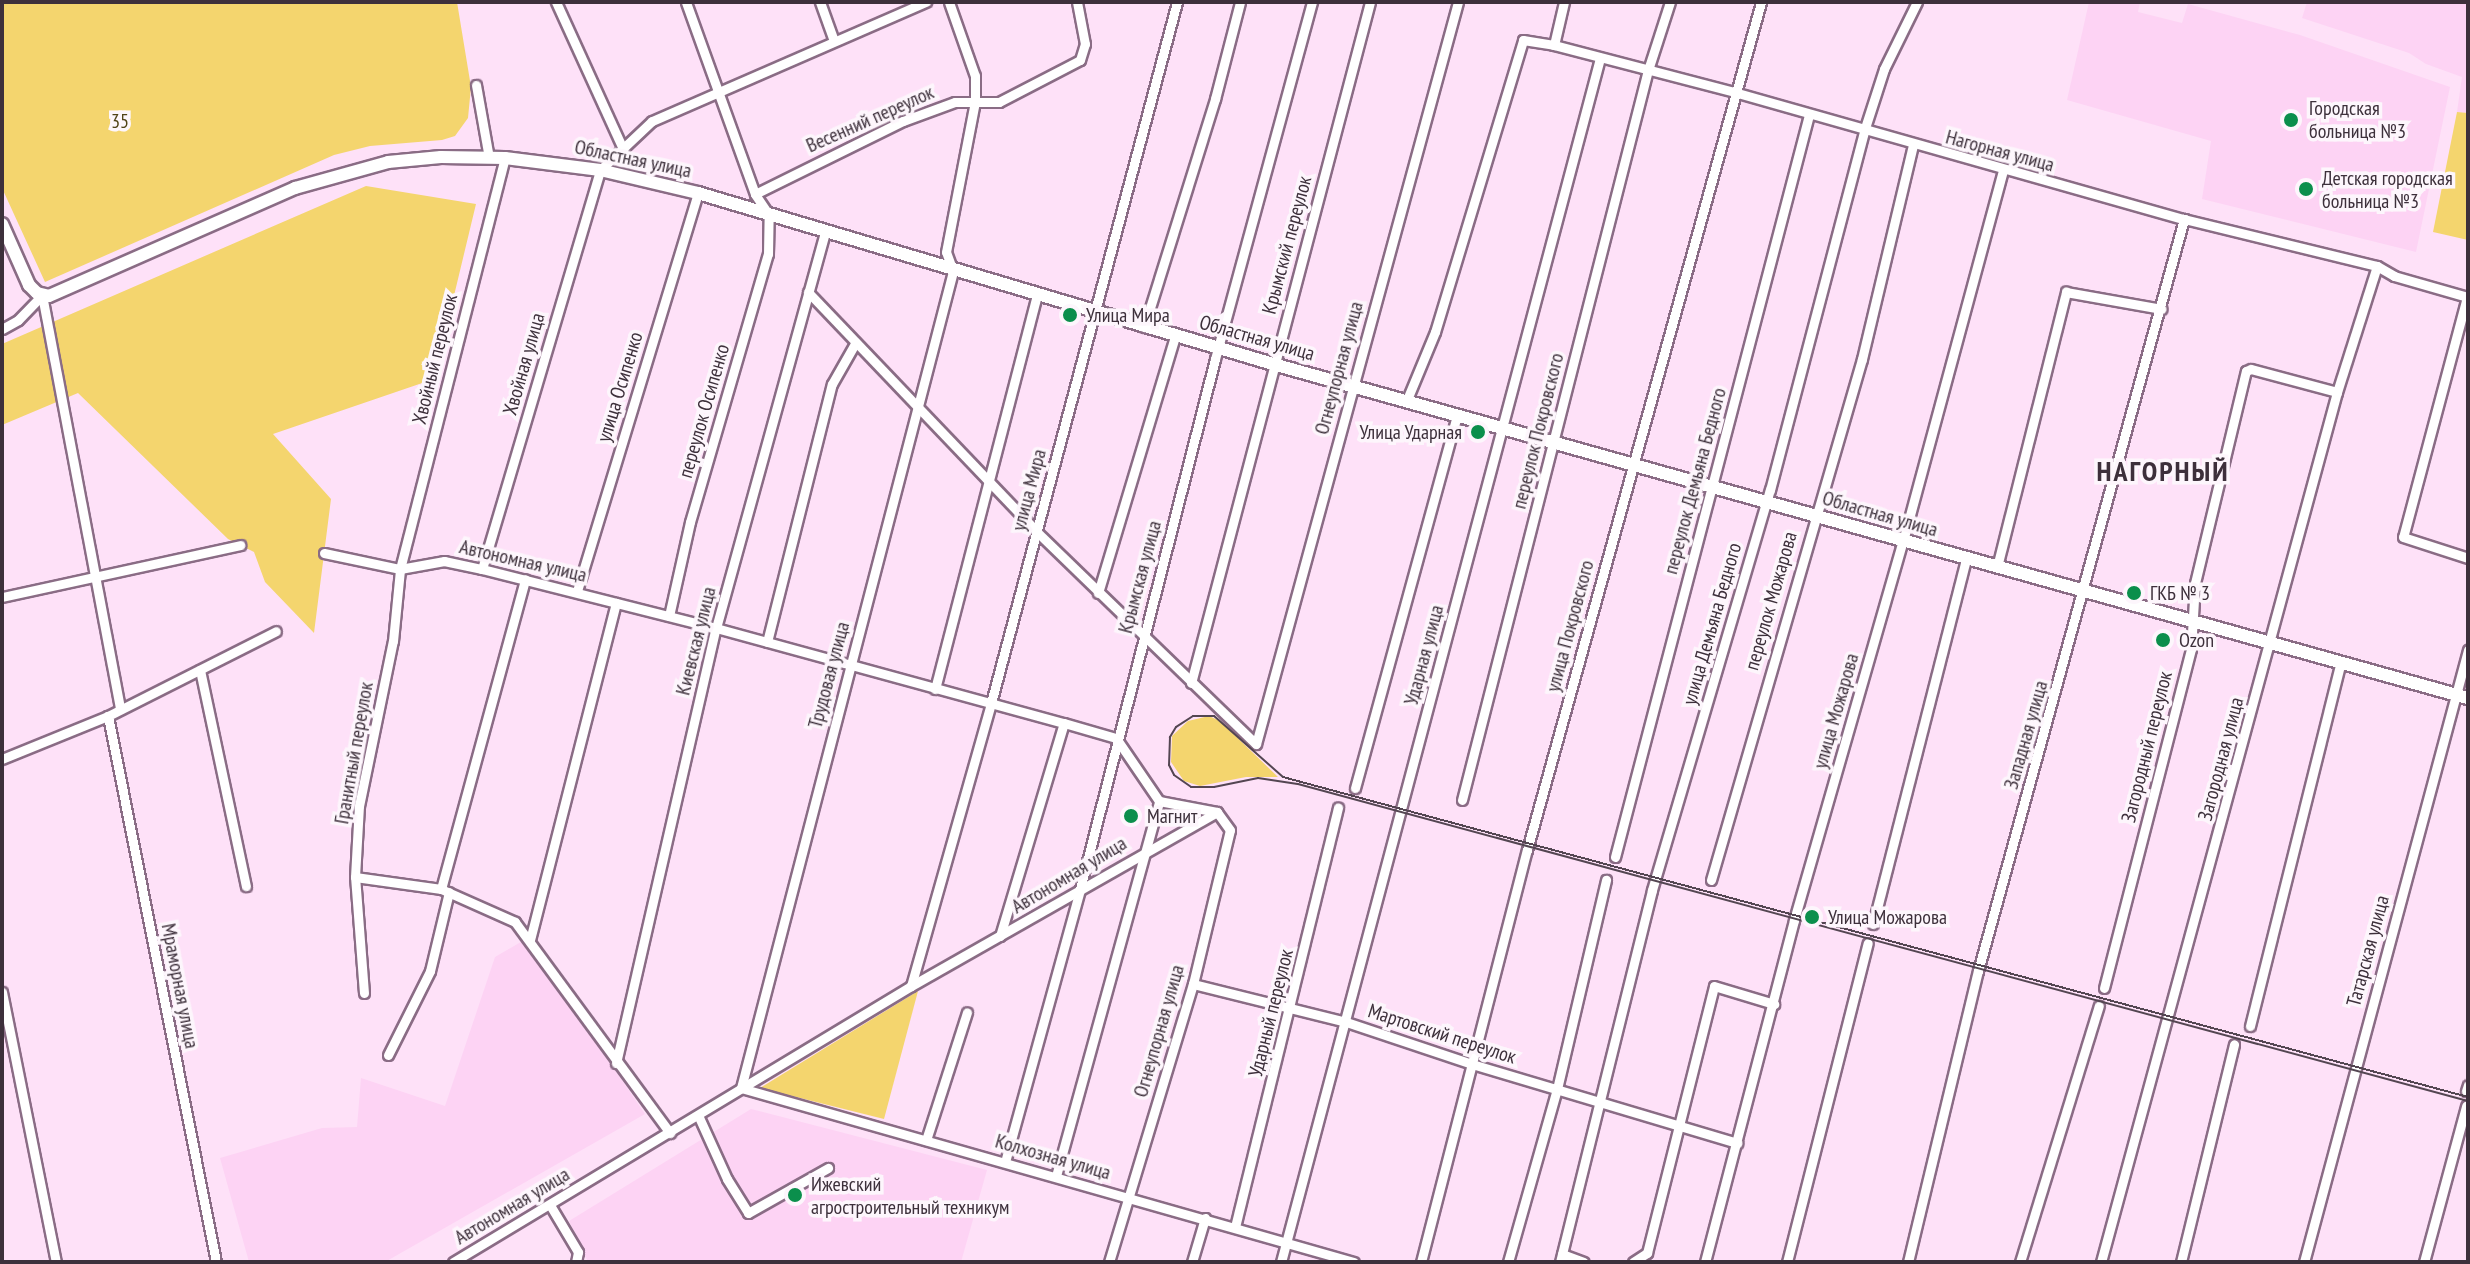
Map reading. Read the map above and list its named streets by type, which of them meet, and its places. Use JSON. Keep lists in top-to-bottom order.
{
  "streets": {
    "main road": ["Областная улица"],
    "street": [
      "Весенний переулок",
      "Нагорная улица",
      "Крымский переулок",
      "Хвойный переулок",
      "Хвойная улица",
      "Огнеупорная улица",
      "улица Осипенко",
      "переулок Осипенко",
      "переулок Покровского",
      "переулок Демьяна Бедного",
      "улица Мира",
      "Автономная улица",
      "Крымская улица",
      "переулок Можарова",
      "улица Демьяна Бедного",
      "улица Покровского",
      "Киевская улица",
      "Ударная улица",
      "Трудовая улица",
      "улица Можарова",
      "Западная улица",
      "Загородный переулок",
      "Гранитный переулок",
      "Загородная улица",
      "Татарская улица",
      "Мраморная улица",
      "Ударный переулок",
      "Мартовский переулок",
      "Колхозная улица"
    ]
  },
  "crossings": [
    ["Весенний переулок", "Трудовая улица"],
    ["Нагорная улица", "Областная улица"],
    ["Нагорная улица", "переулок Покровского"],
    ["Нагорная улица", "переулок Демьяна Бедного"],
    ["Нагорная улица", "переулок Можарова"],
    ["Нагорная улица", "улица Демьяна Бедного"],
    ["Нагорная улица", "улица Покровского"],
    ["Нагорная улица", "Ударная улица"],
    ["Нагорная улица", "улица Можарова"],
    ["Нагорная улица", "Западная улица"],
    ["Нагорная улица", "Загородная улица"],
    ["Областная улица", "Крымский переулок"],
    ["Областная улица", "Хвойный переулок"],
    ["Областная улица", "Хвойная улица"],
    ["Областная улица", "Огнеупорная улица"],
    ["Областная улица", "улица Осипенко"],
    ["Областная улица", "переулок Осипенко"],
    ["Областная улица", "переулок Покровского"],
    ["Областная улица", "переулок Демьяна Бедного"],
    ["Областная улица", "улица Мира"],
    ["Областная улица", "Крымская улица"],
    ["Областная улица", "переулок Можарова"],
    ["Областная улица", "улица Демьяна Бедного"],
    ["Областная улица", "улица Покровского"],
    ["Областная улица", "Киевская улица"],
    ["Областная улица", "Ударная улица"],
    ["Областная улица", "Трудовая улица"],
    ["Областная улица", "улица Можарова"],
    ["Областная улица", "Западная улица"],
    ["Областная улица", "Загородный переулок"],
    ["Областная улица", "Загородная улица"],
    ["Областная улица", "Татарская улица"],
    ["Крымский переулок", "Огнеупорная улица"],
    ["Хвойный переулок", "Автономная улица"],
    ["Хвойный переулок", "Гранитный переулок"],
    ["Хвойная улица", "Автономная улица"],
    ["Огнеупорная улица", "Автономная улица"],
    ["Огнеупорная улица", "Мартовский переулок"],
    ["Огнеупорная улица", "Колхозная улица"],
    ["улица Осипенко", "Автономная улица"],
    ["переулок Осипенко", "Автономная улица"],
    ["улица Мира", "Автономная улица"],
    ["Автономная улица", "Крымская улица"],
    ["Автономная улица", "Киевская улица"],
    ["Автономная улица", "Трудовая улица"],
    ["Автономная улица", "Гранитный переулок"],
    ["Автономная улица", "Колхозная улица"],
    ["Крымская улица", "Колхозная улица"],
    ["улица Демьяна Бедного", "Мартовский переулок"],
    ["улица Покровского", "Мартовский переулок"],
    ["Ударная улица", "Мартовский переулок"],
    ["Ударная улица", "Колхозная улица"],
    ["Трудовая улица", "Колхозная улица"],
    ["улица Можарова", "Мартовский переулок"],
    ["Загородный переулок", "Загородная улица"],
    ["Ударный переулок", "Мартовский переулок"],
    ["Ударный переулок", "Колхозная улица"]
  ],
  "districts": ["НАГОРНЫЙ"],
  "parks": ["35"],
  "places": [
    "Городская больница №3",
    "Детская городская больница №3",
    "Улица Мира",
    "Улица Ударная",
    "ГКБ № 3",
    "Ozon",
    "Магнит",
    "Улица Можарова",
    "Ижевский агростроительный техникум"
  ]
}
